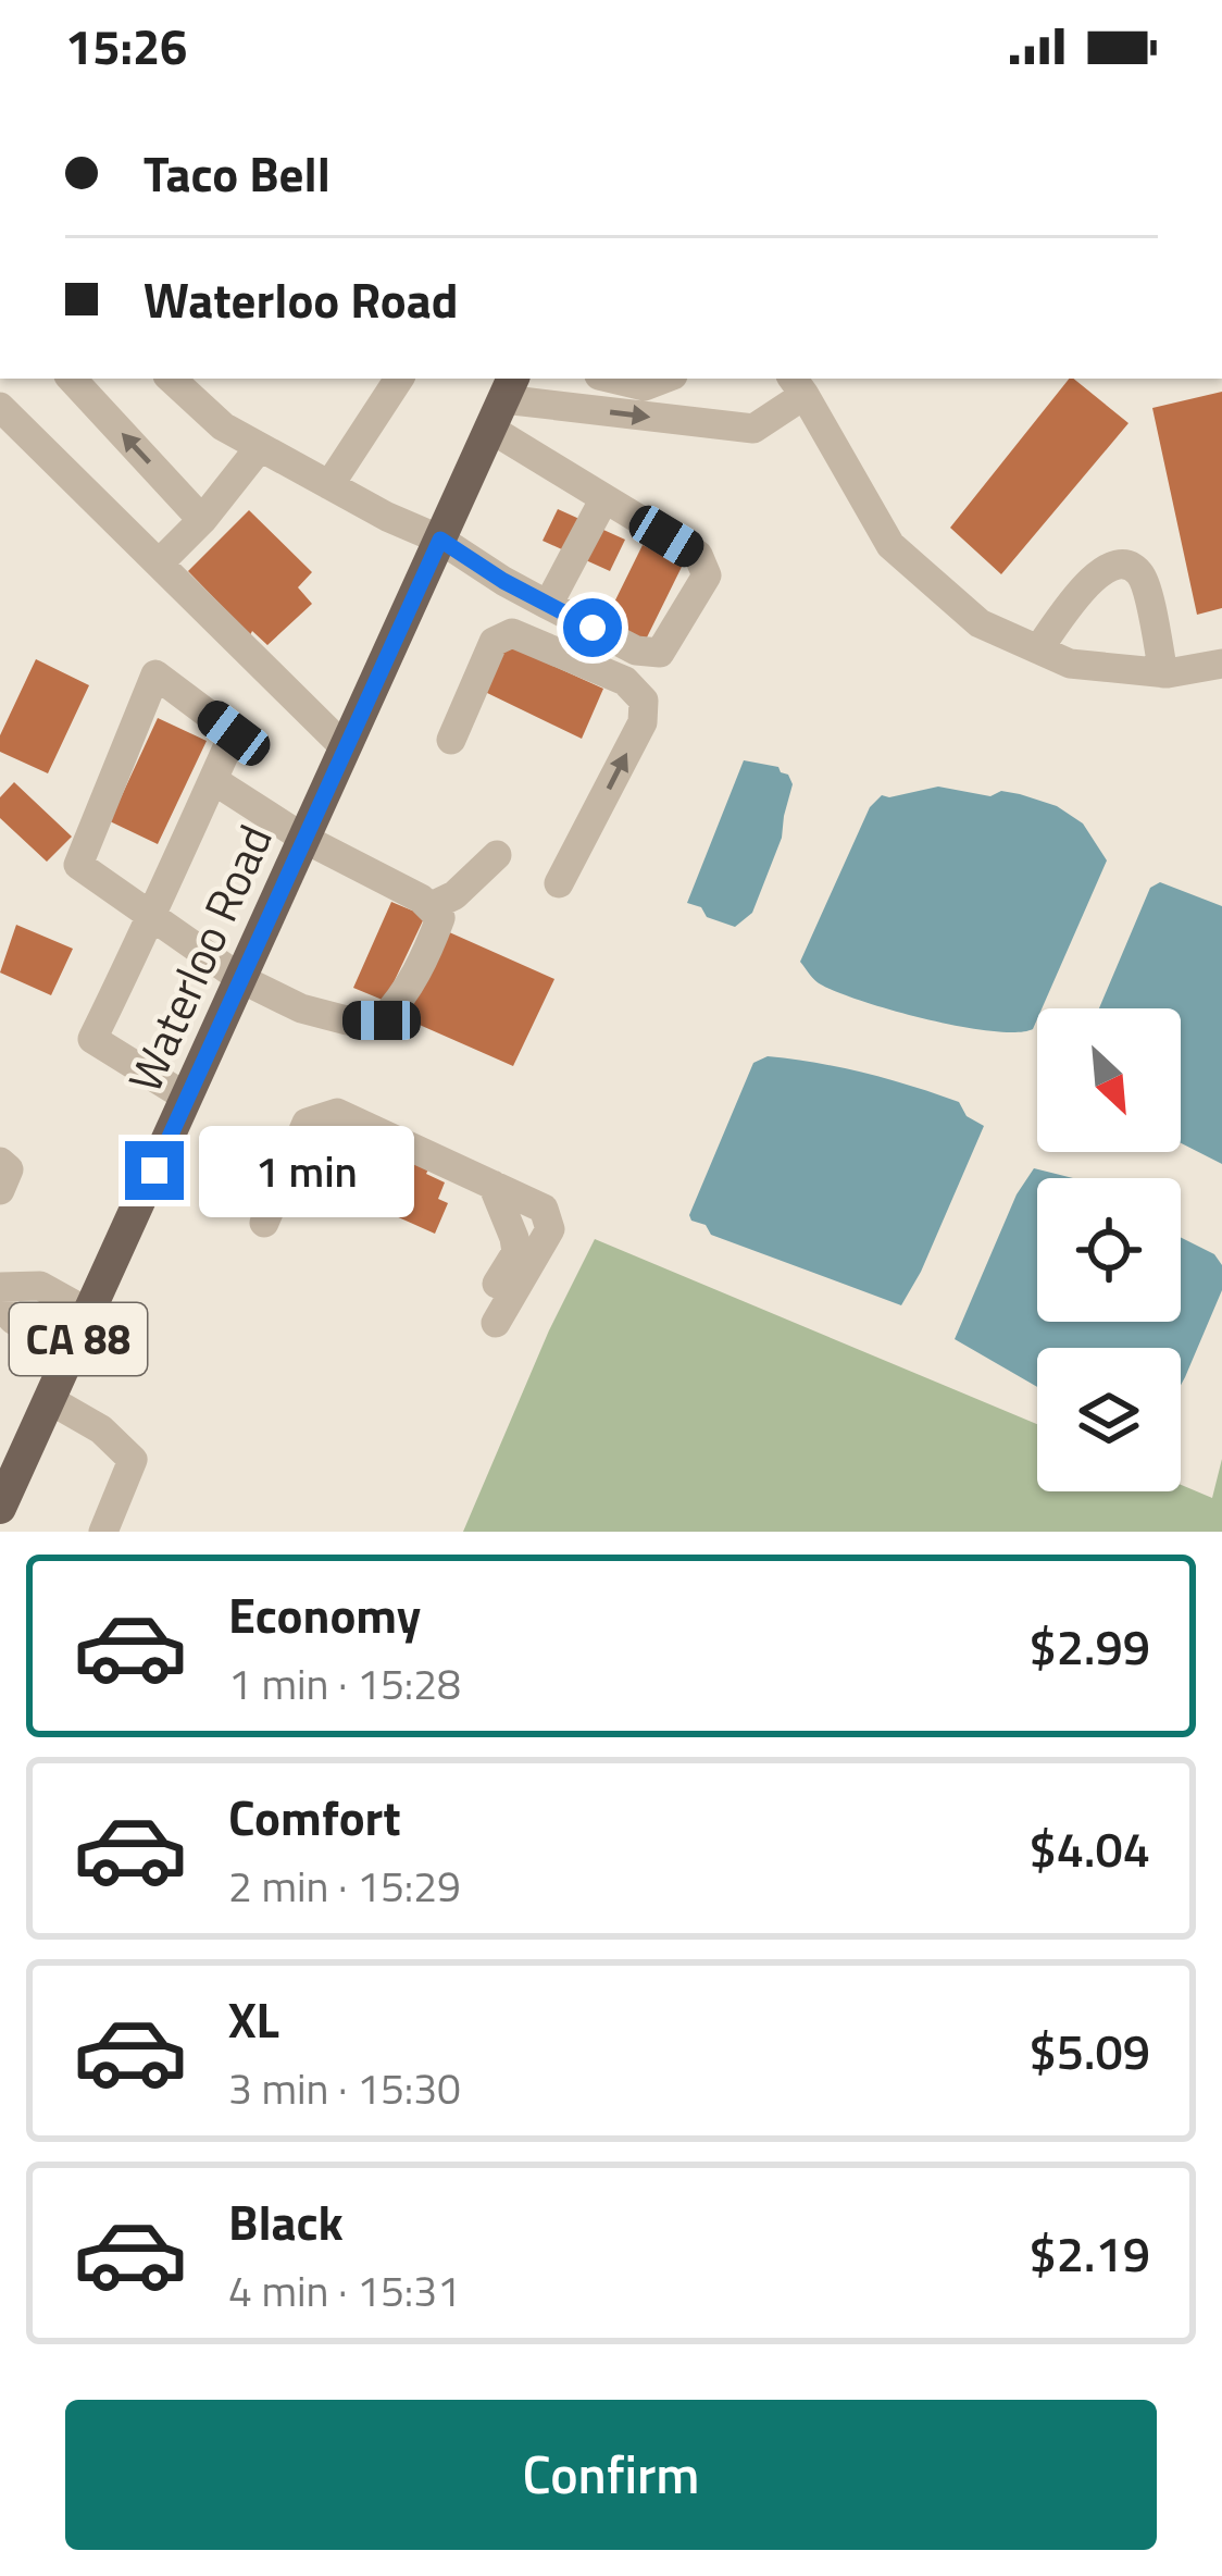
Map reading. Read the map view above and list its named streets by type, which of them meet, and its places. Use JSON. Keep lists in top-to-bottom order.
{
  "streets": {
    "main road": ["Waterloo Road", "CA 88"]
  },
  "north": "bottom right",
  "page": {
    "status": "15:26",
    "banner": ["Taco Bell", "Waterloo Road"],
    "bubble": "1 min",
    "list": [
      {
        "name": "Economy",
        "note": "1 min · 15:28",
        "value": "$2.99"
      },
      {
        "name": "Comfort",
        "note": "2 min · 15:29",
        "value": "$4.04"
      },
      {
        "name": "XL",
        "note": "3 min · 15:30",
        "value": "$5.09"
      },
      {
        "name": "Black",
        "note": "4 min · 15:31",
        "value": "$2.19"
      }
    ],
    "buttons": "Confirm"
  }
}
